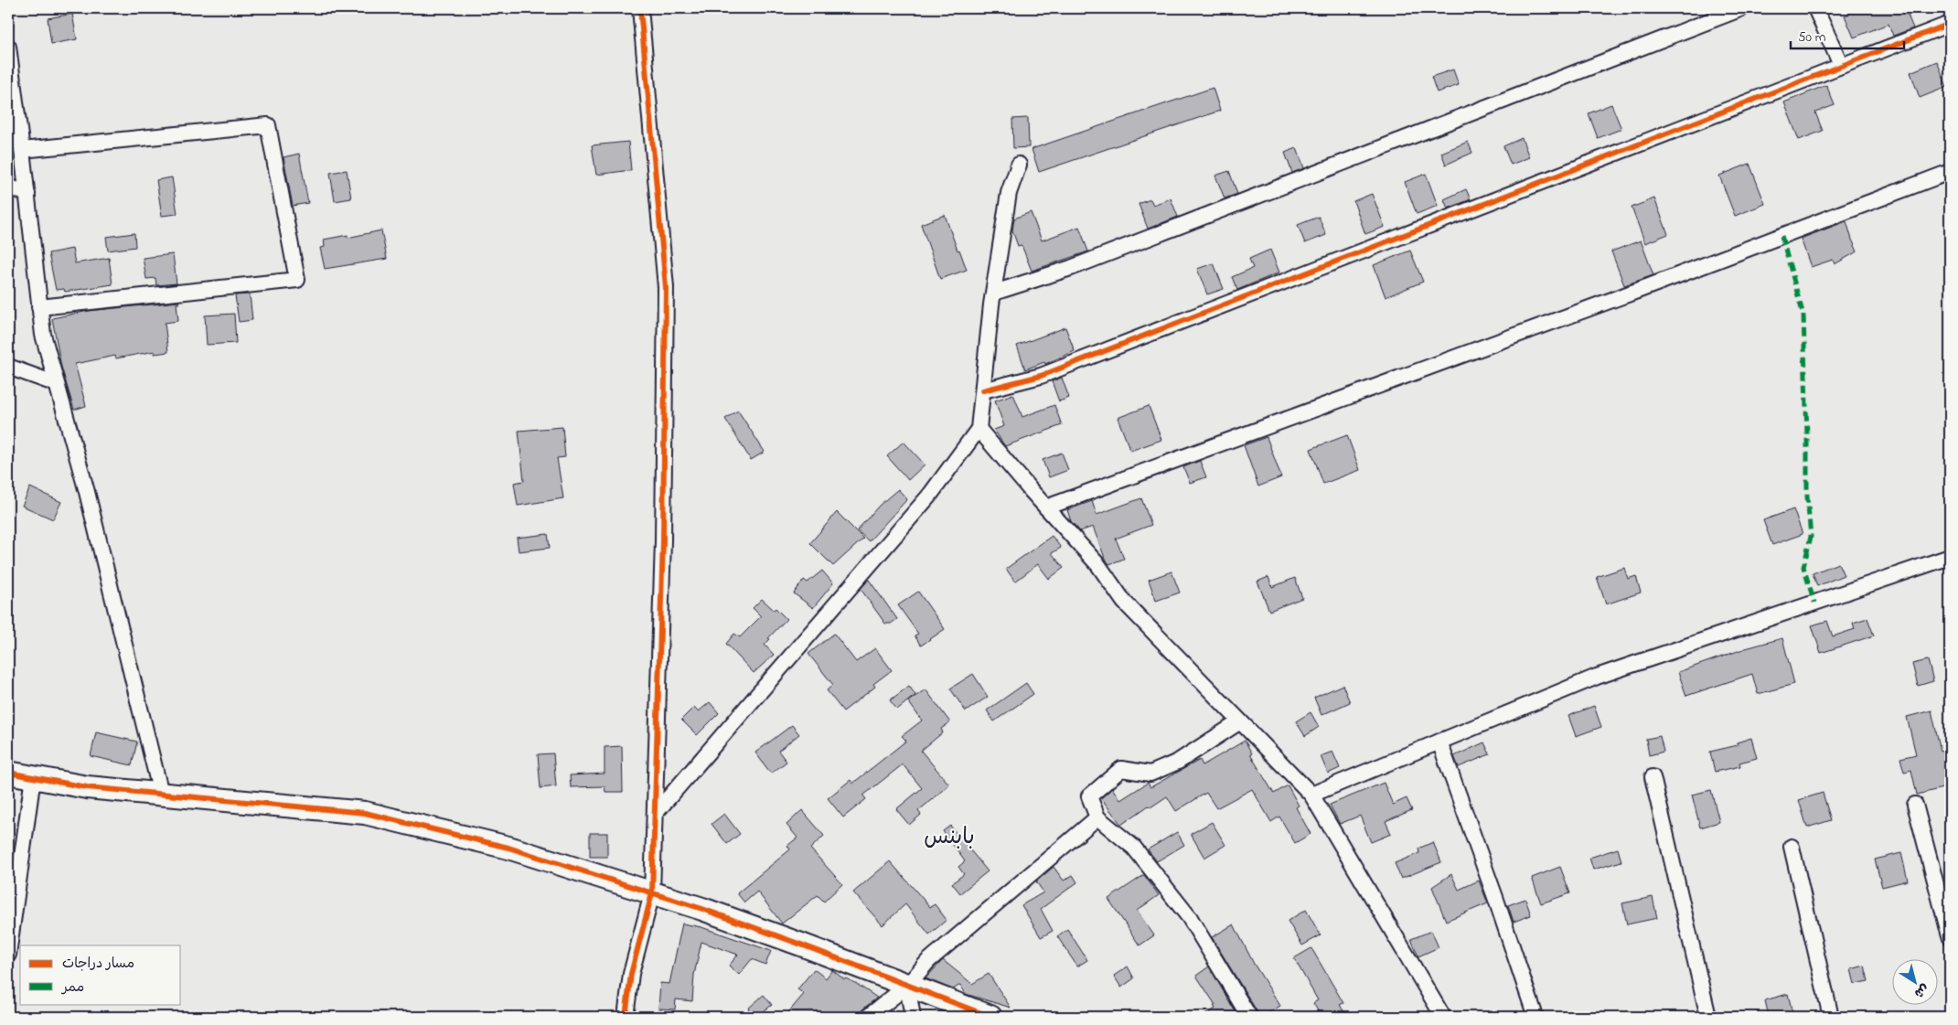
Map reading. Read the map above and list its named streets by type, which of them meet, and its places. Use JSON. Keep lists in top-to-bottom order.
{
  "districts": ["بابنس"],
  "legend": ["مسار دراجات", "ممر"],
  "scale_bar": "50 m",
  "north": "bottom right"
}
